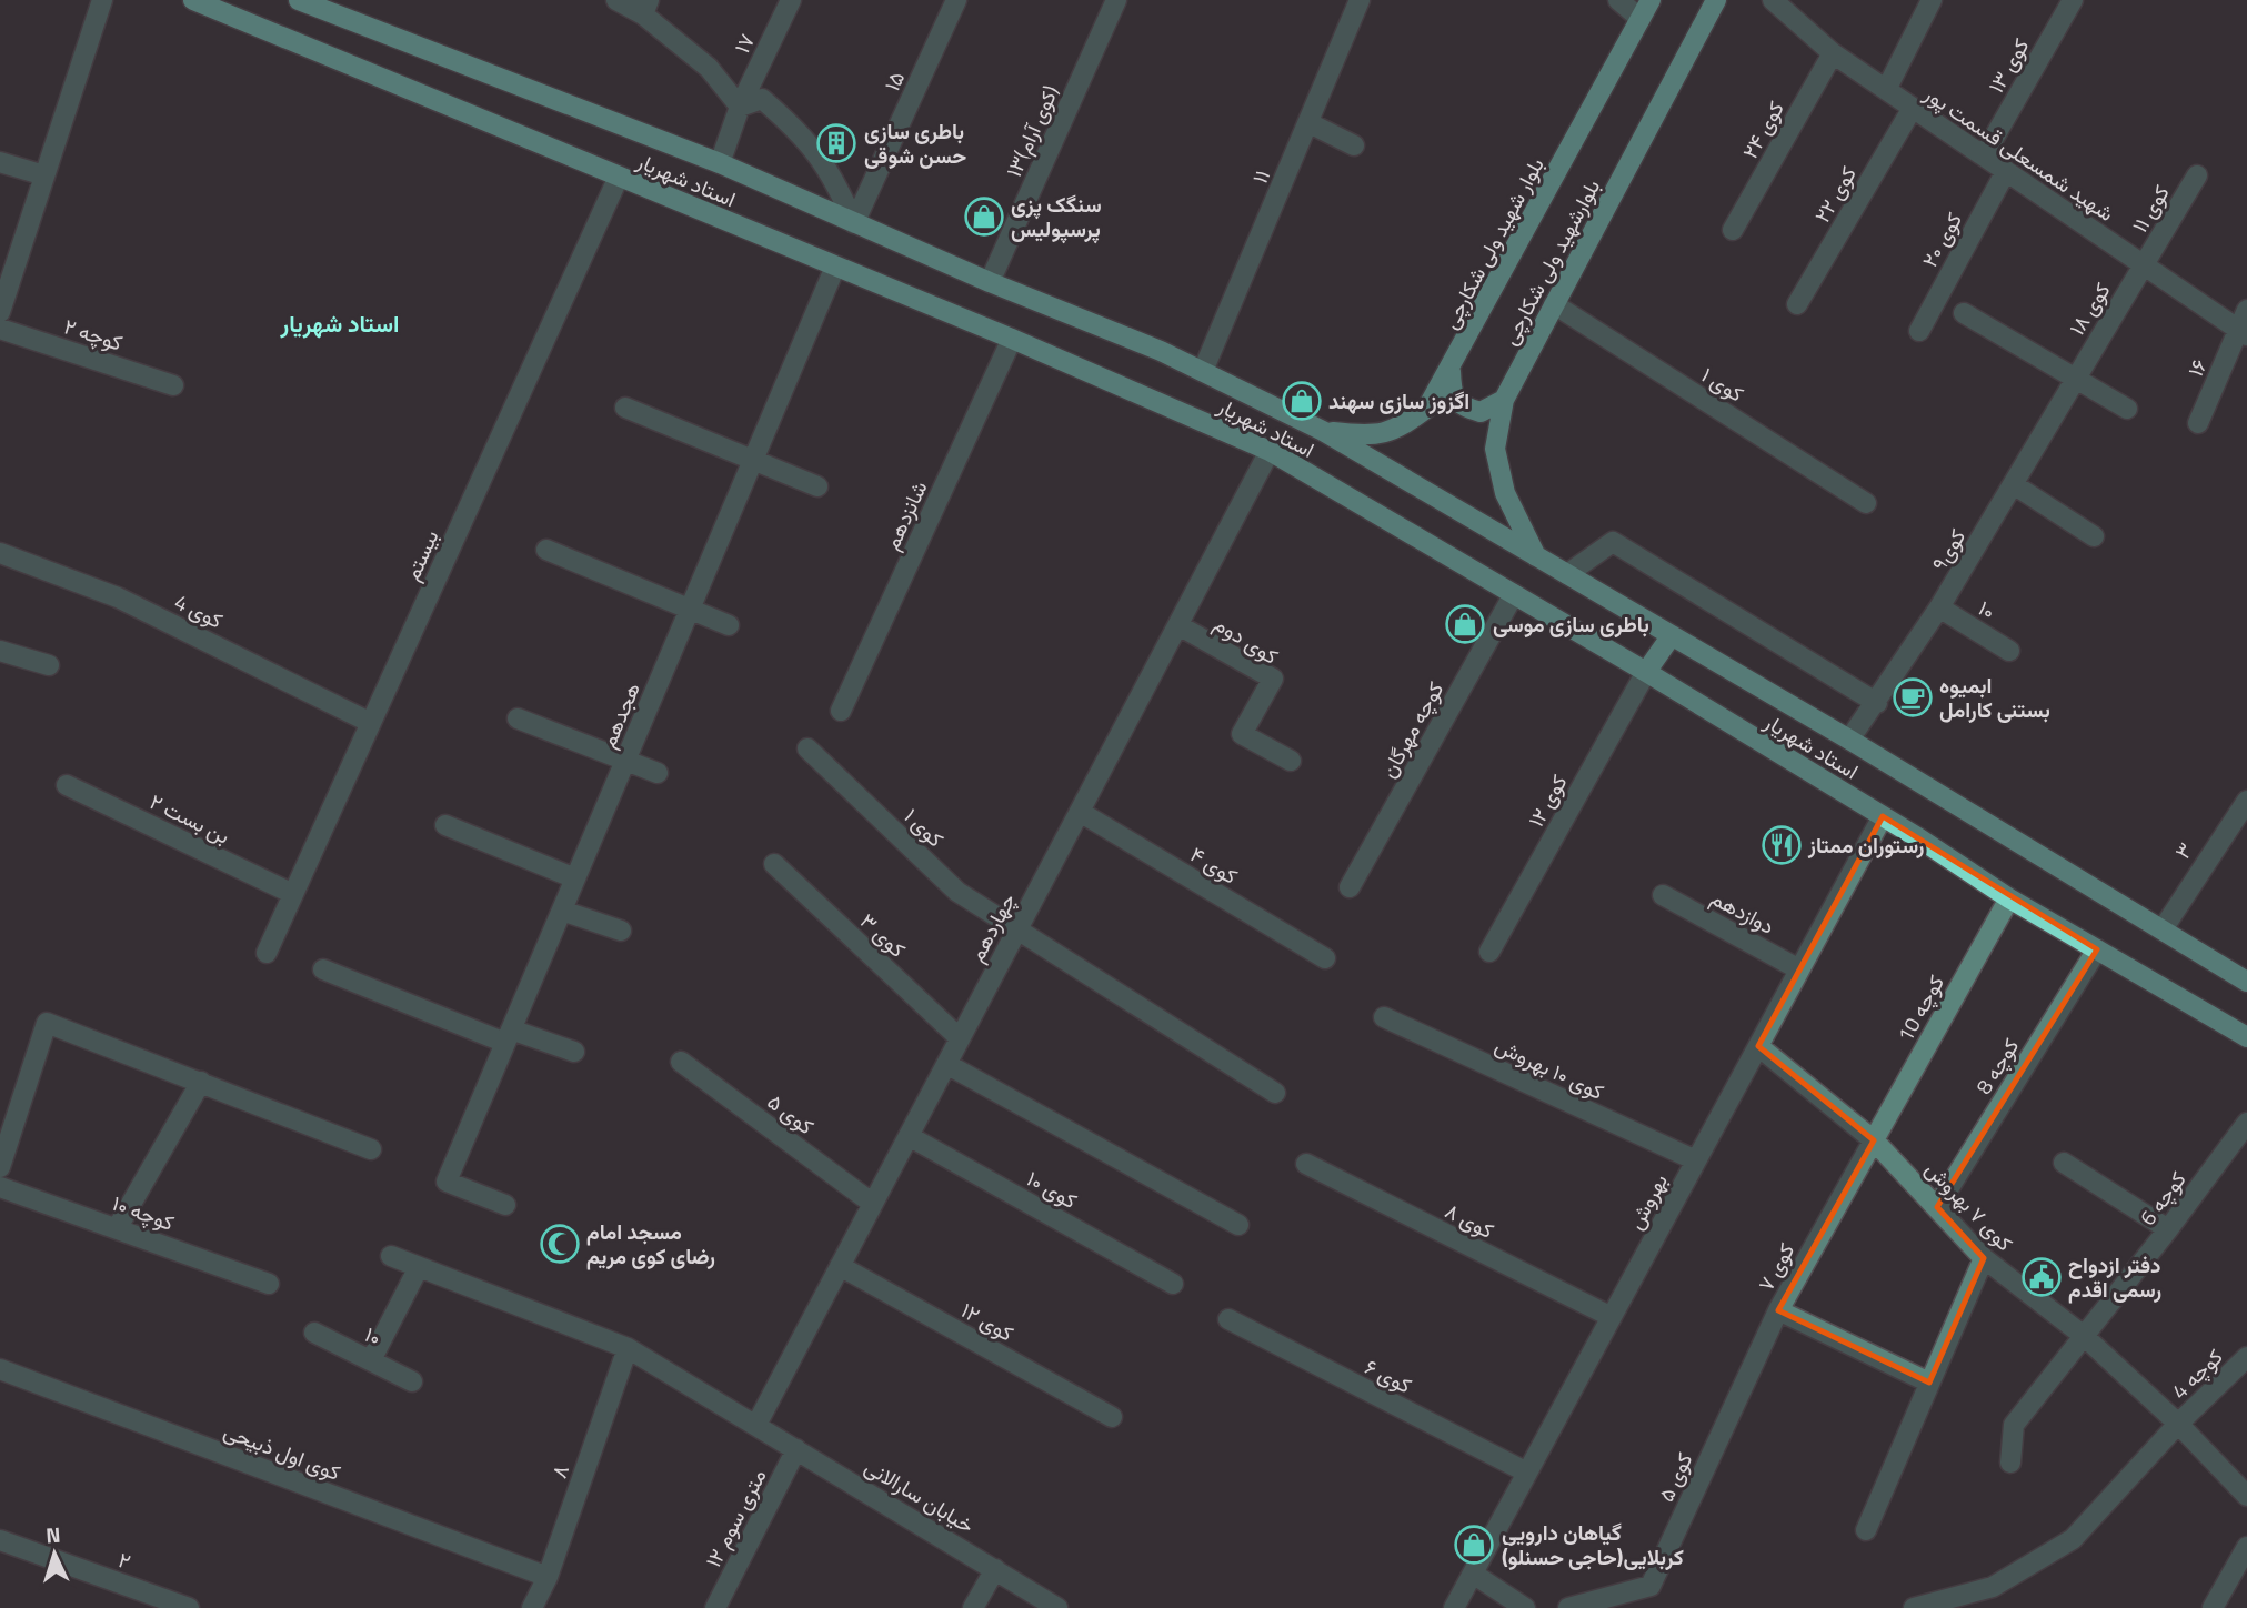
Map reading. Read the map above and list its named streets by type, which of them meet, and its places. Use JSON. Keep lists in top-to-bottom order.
{
  "streets": {
    "main road": ["استاد شهریار", "بلوار شهید ولی شکارچی", "بلوارشهید ولی شکارچی"],
    "street": [
      "۱۷",
      "کوی ۱۳",
      "۱۵",
      "کوی ۲۴",
      "۱۳(کوی آرام)",
      "شهید شمسعلی قسمت پور",
      "۱۱",
      "کوی ۲۲",
      "کوی ۱۱",
      "کوی ۲۰",
      "کوی ۱۸",
      "کوچه ۲",
      "۱۶",
      "کوی ۱",
      "شانزدهم",
      "کوی۹",
      "بیستم",
      "۱۰",
      "کوی 4",
      "کوی دوم",
      "هجدهم",
      "کوچه مهرگان",
      "کوی ۱۲",
      "بن بست ۲",
      "۳",
      "کوی ۴",
      "دوازدهم",
      "چهاردهم",
      "کوی ۳",
      "کوچه 10",
      "کوچه 8",
      "کوی ۱۰ بهروش",
      "کوی ۵",
      "کوی ۱۰",
      "کوچه 6",
      "بهروش",
      "کوی ۷ بهروش",
      "کوچه ۱۰",
      "کوی ۸",
      "کوی ۷",
      "کوچه 4",
      "کوی ۶",
      "کوی اول ذبیحی",
      "۸",
      "خیابان سارالانی",
      "۱۲ متری سوم",
      "۲"
    ]
  },
  "crossings": [
    ["۱۷", "استاد شهریار"],
    ["کوی ۱۳", "شهید شمسعلی قسمت پور"],
    ["۱۵", "استاد شهریار"],
    ["کوی ۲۴", "شهید شمسعلی قسمت پور"],
    ["۱۳(کوی آرام)", "استاد شهریار"],
    ["شهید شمسعلی قسمت پور", "کوی ۲۲"],
    ["شهید شمسعلی قسمت پور", "کوی ۱۱"],
    ["شهید شمسعلی قسمت پور", "کوی ۲۰"],
    ["شهید شمسعلی قسمت پور", "کوی ۱۸"],
    ["شهید شمسعلی قسمت پور", "۱۶"],
    ["۱۱", "استاد شهریار"],
    ["استاد شهریار", "بلوار شهید ولی شکارچی"],
    ["استاد شهریار", "بلوارشهید ولی شکارچی"],
    ["استاد شهریار", "شانزدهم"],
    ["استاد شهریار", "کوی۹"],
    ["استاد شهریار", "بیستم"],
    ["استاد شهریار", "هجدهم"],
    ["استاد شهریار", "کوچه مهرگان"],
    ["استاد شهریار", "کوی ۱۲"],
    ["استاد شهریار", "۳"],
    ["استاد شهریار", "چهاردهم"],
    ["استاد شهریار", "کوچه 10"],
    ["استاد شهریار", "کوچه 8"],
    ["استاد شهریار", "بهروش"],
    ["کوی ۱۱", "کوی ۱۸"],
    ["بلوارشهید ولی شکارچی", "کوی ۱"],
    ["کوی ۱۸", "کوی۹"],
    ["کوی ۱", "چهاردهم"],
    ["کوی۹", "۱۰"],
    ["بیستم", "کوی 4"],
    ["بیستم", "بن بست ۲"],
    ["کوی دوم", "چهاردهم"],
    ["کوی ۱۲", "چهاردهم"],
    ["کوی ۴", "چهاردهم"],
    ["دوازدهم", "بهروش"],
    ["چهاردهم", "کوی ۳"],
    ["چهاردهم", "کوی ۵"],
    ["چهاردهم", "کوی ۱۰"],
    ["چهاردهم", "خیابان سارالانی"],
    ["کوچه 10", "کوی ۷ بهروش"],
    ["کوچه 10", "کوی ۷"],
    ["کوچه 8", "کوی ۷ بهروش"],
    ["کوی ۱۰ بهروش", "بهروش"],
    ["کوی ۵", "کوی ۷"],
    ["کوچه 6", "کوی ۷ بهروش"],
    ["بهروش", "کوی ۷ بهروش"],
    ["بهروش", "کوی ۸"],
    ["بهروش", "کوی ۶"],
    ["کوی ۷ بهروش", "کوی ۷"],
    ["کوی ۷ بهروش", "کوچه 4"],
    ["کوی اول ذبیحی", "۸"],
    ["۸", "خیابان سارالانی"],
    ["خیابان سارالانی", "۱۲ متری سوم"]
  ],
  "districts": ["استاد شهریار"],
  "places": {
    "building": ["باطری سازی حسن شوقی"],
    "shop": [
      "سنگک پزی پرسپولیس",
      "اگزوز سازی سهند",
      "باطری سازی موسی",
      "گیاهان دارویی کربلایی(حاجی حسنلو)"
    ],
    "cafe": ["ابمیوه بستنی کارامل"],
    "restaurant": ["رستوران ممتاز"],
    "mosque": ["مسجد امام رضای کوی مریم"],
    "public building": ["دفتر ازدواح رسمی اقدم"]
  },
  "north": "top"
}
